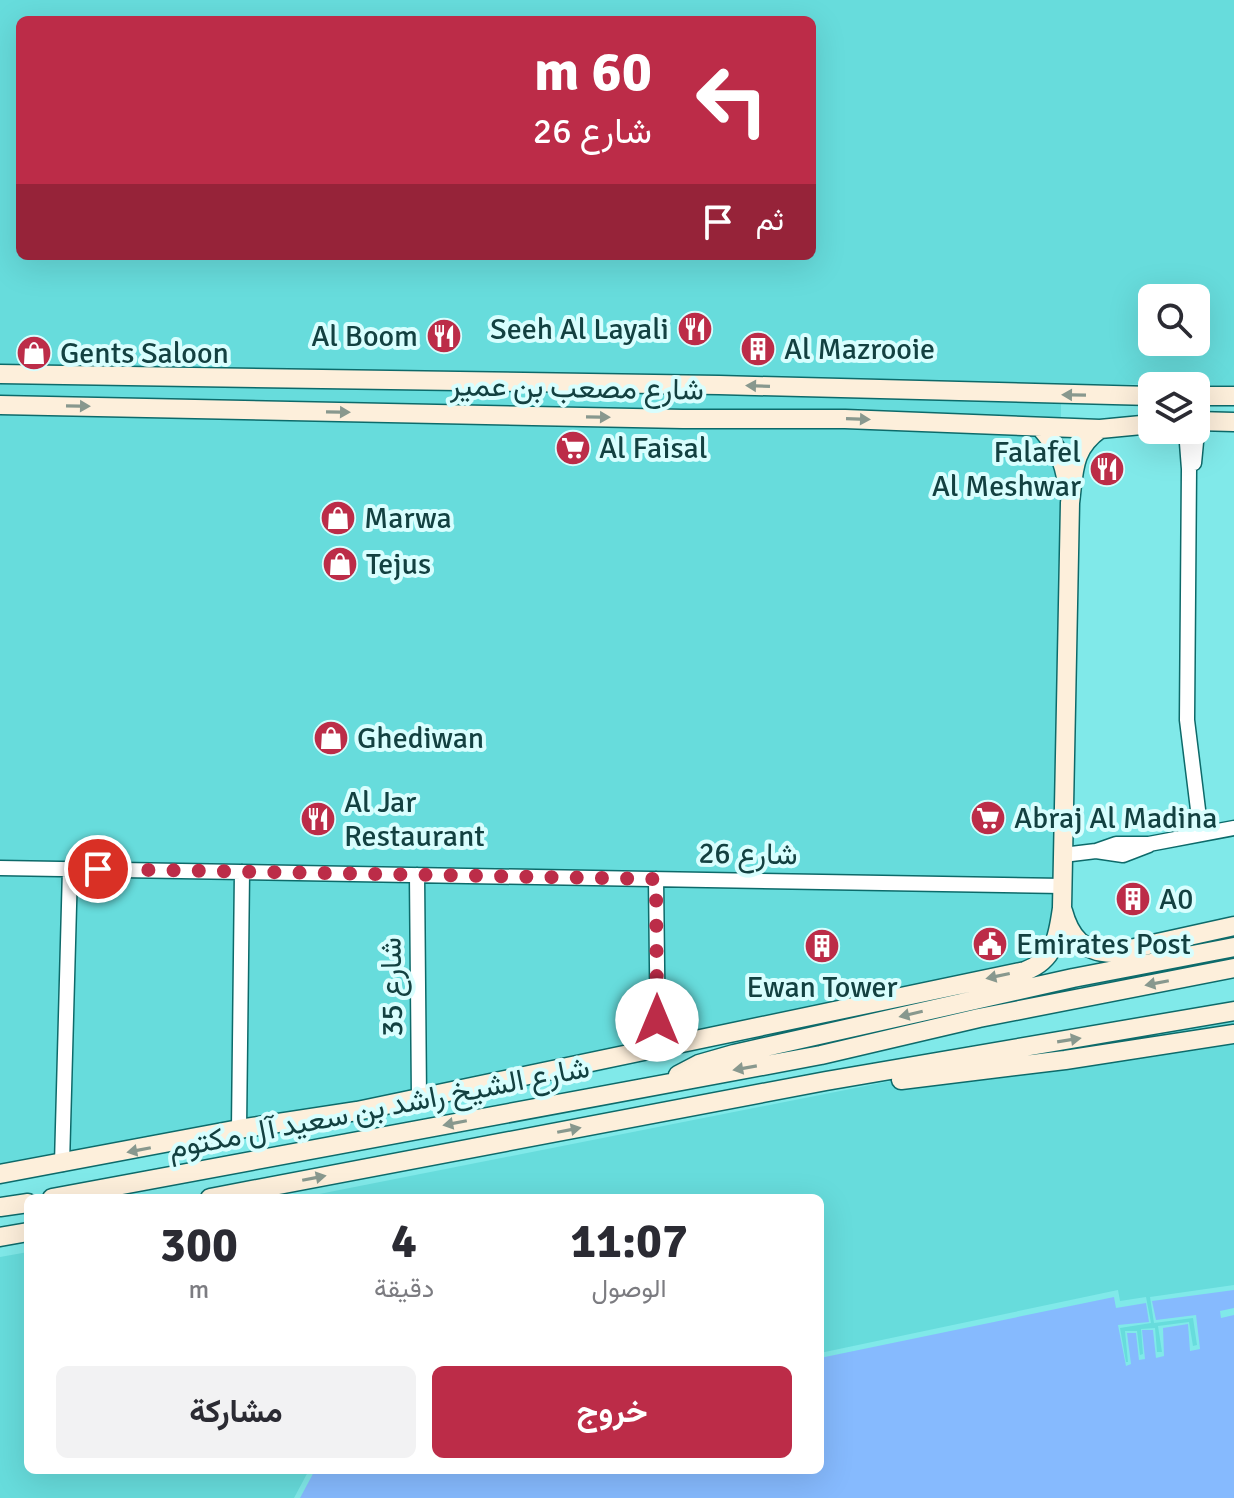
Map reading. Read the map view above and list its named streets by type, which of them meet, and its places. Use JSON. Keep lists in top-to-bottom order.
{
  "streets": {
    "street": [
      "شارع مصعب بن عمير",
      "شارع 26",
      "شارع 35",
      "شارع الشيخ راشد بن سعيد آل مكتوم"
    ]
  },
  "crossings": [
    ["شارع 26", "شارع 35"]
  ],
  "places": {
    "restaurant": [
      "Seeh Al Layali",
      "Al Boom",
      "Falafel Al Meshwar",
      "Al Jar Restaurant"
    ],
    "building": ["Al Mazrooie", "A0", "Ewan Tower"],
    "shop": [
      "Gents Saloon",
      "Marwa",
      "Tejus",
      "Ghediwan"
    ],
    "supermarket": ["Al Faisal", "Abraj Al Madina"],
    "public building": ["Emirates Post"]
  },
  "page": {
    "turn": ["60 m", "شارع 26"],
    "then": "ثم",
    "eta": [
      "11:07",
      "الوصول",
      "4",
      "دقيقة",
      "300",
      "m"
    ],
    "buttons": ["خروج", "مشاركة"]
  }
}
